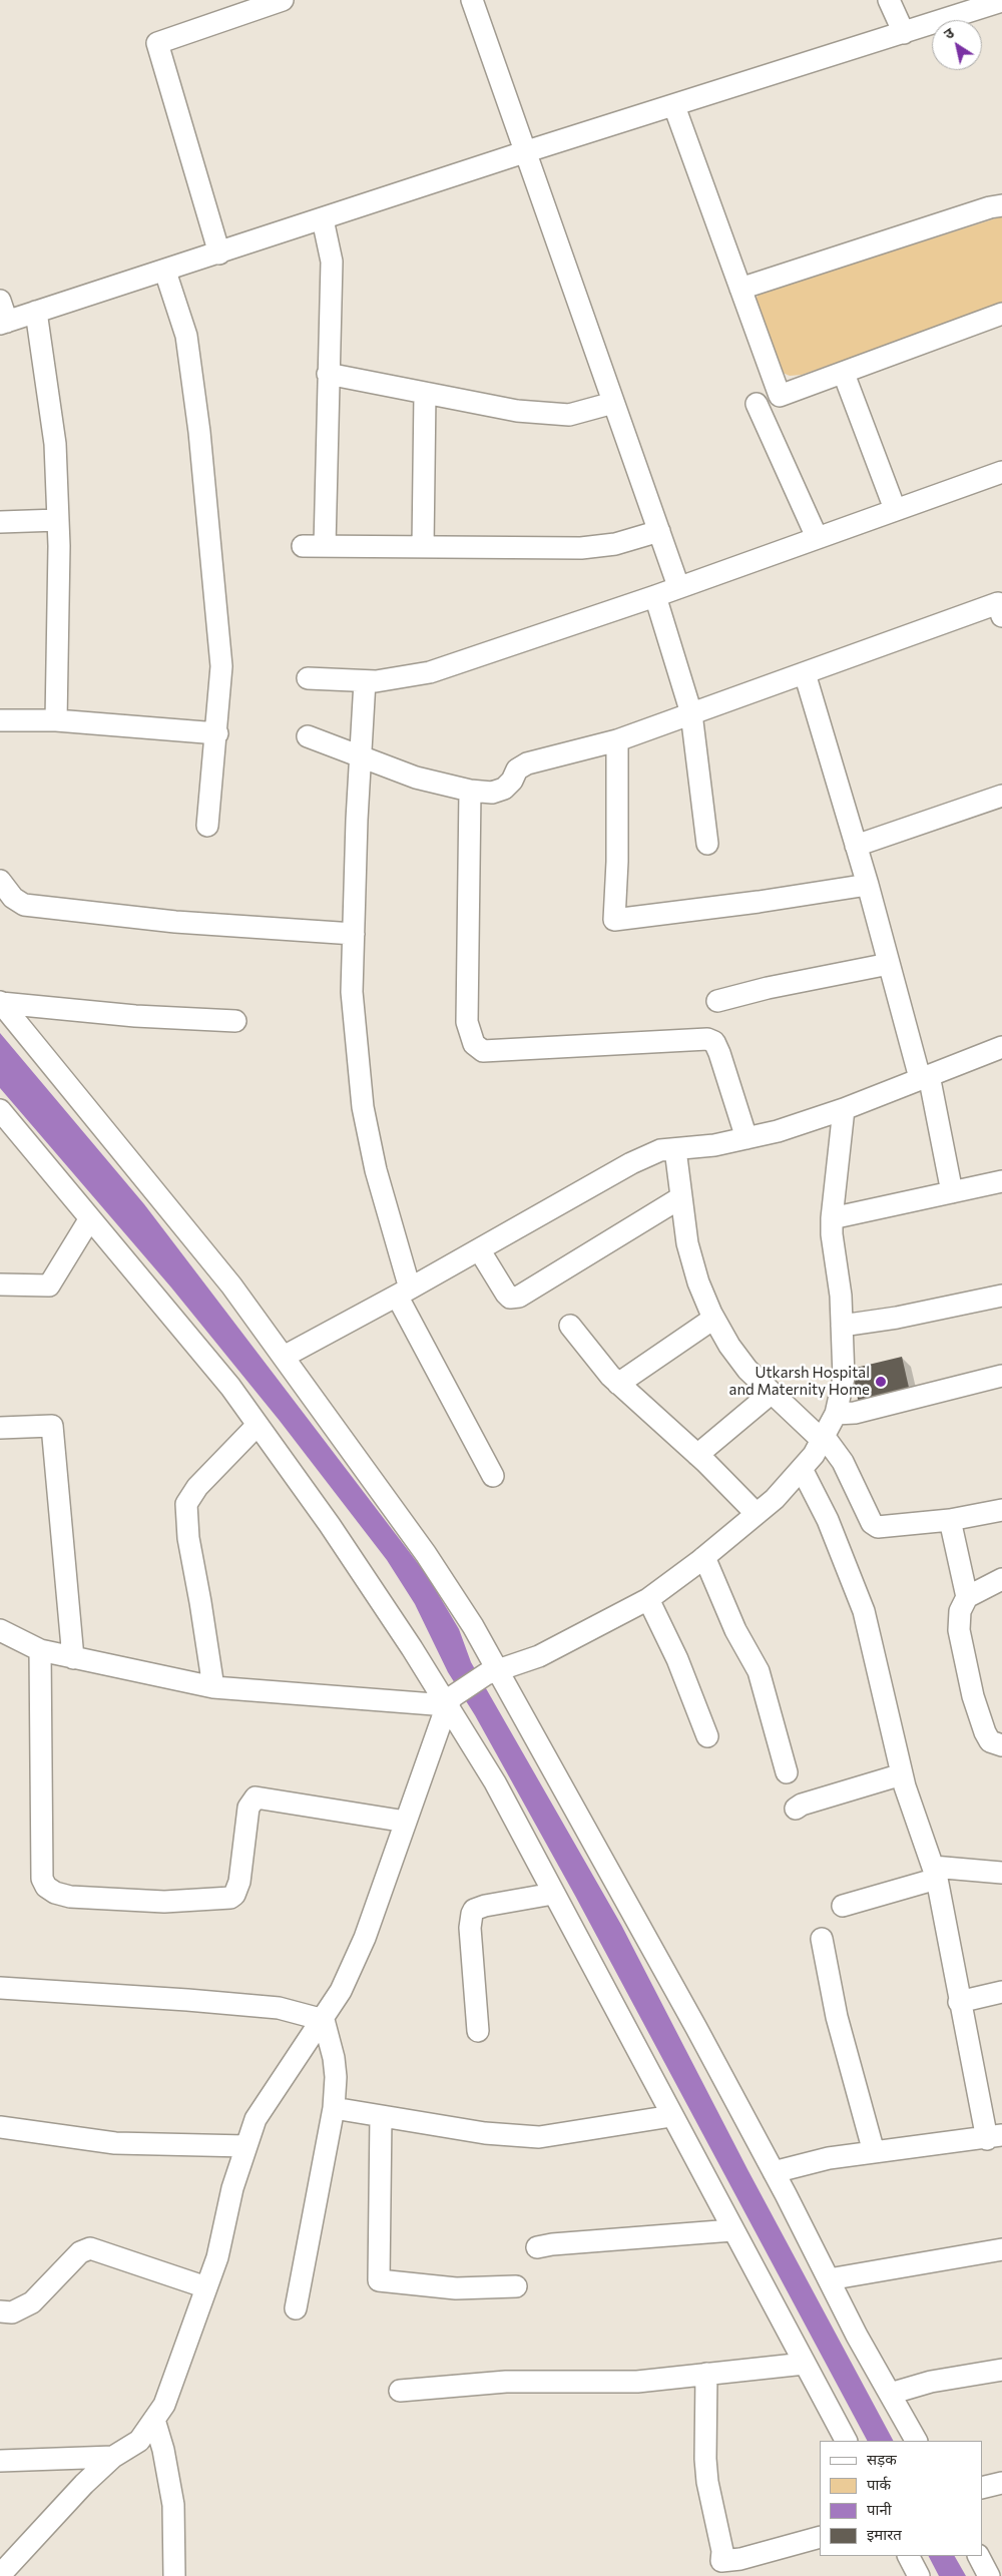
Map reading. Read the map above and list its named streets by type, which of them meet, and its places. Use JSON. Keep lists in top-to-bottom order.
{
  "places": ["Utkarsh Hospital and Maternity Home"],
  "legend": [
    "सड़क",
    "पार्क",
    "पानी",
    "इमारत"
  ],
  "north": "top left"
}
